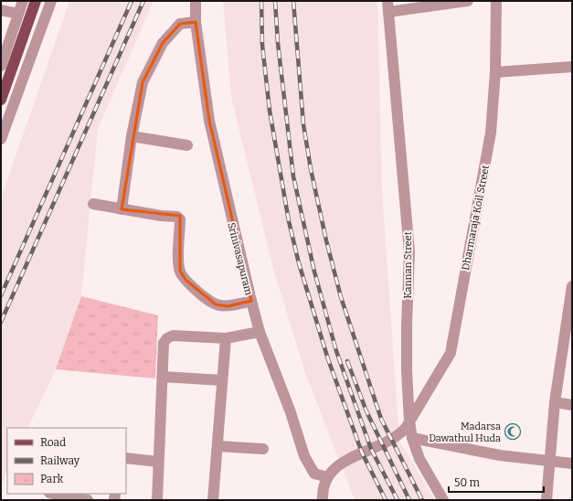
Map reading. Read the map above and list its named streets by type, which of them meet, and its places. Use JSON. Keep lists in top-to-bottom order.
{
  "streets": {
    "street": ["Dharmaraja Koil Street", "Srinivasapuram", "Kannan Street"]
  },
  "crossings": [
    ["Dharmaraja Koil Street", "Srinivasapuram"],
    ["Dharmaraja Koil Street", "Kannan Street"]
  ],
  "places": {
    "mosque": ["Madarsa Dawathul Huda"]
  },
  "legend": ["Road", "Railway", "Park"],
  "scale_bar": "50 m"
}
